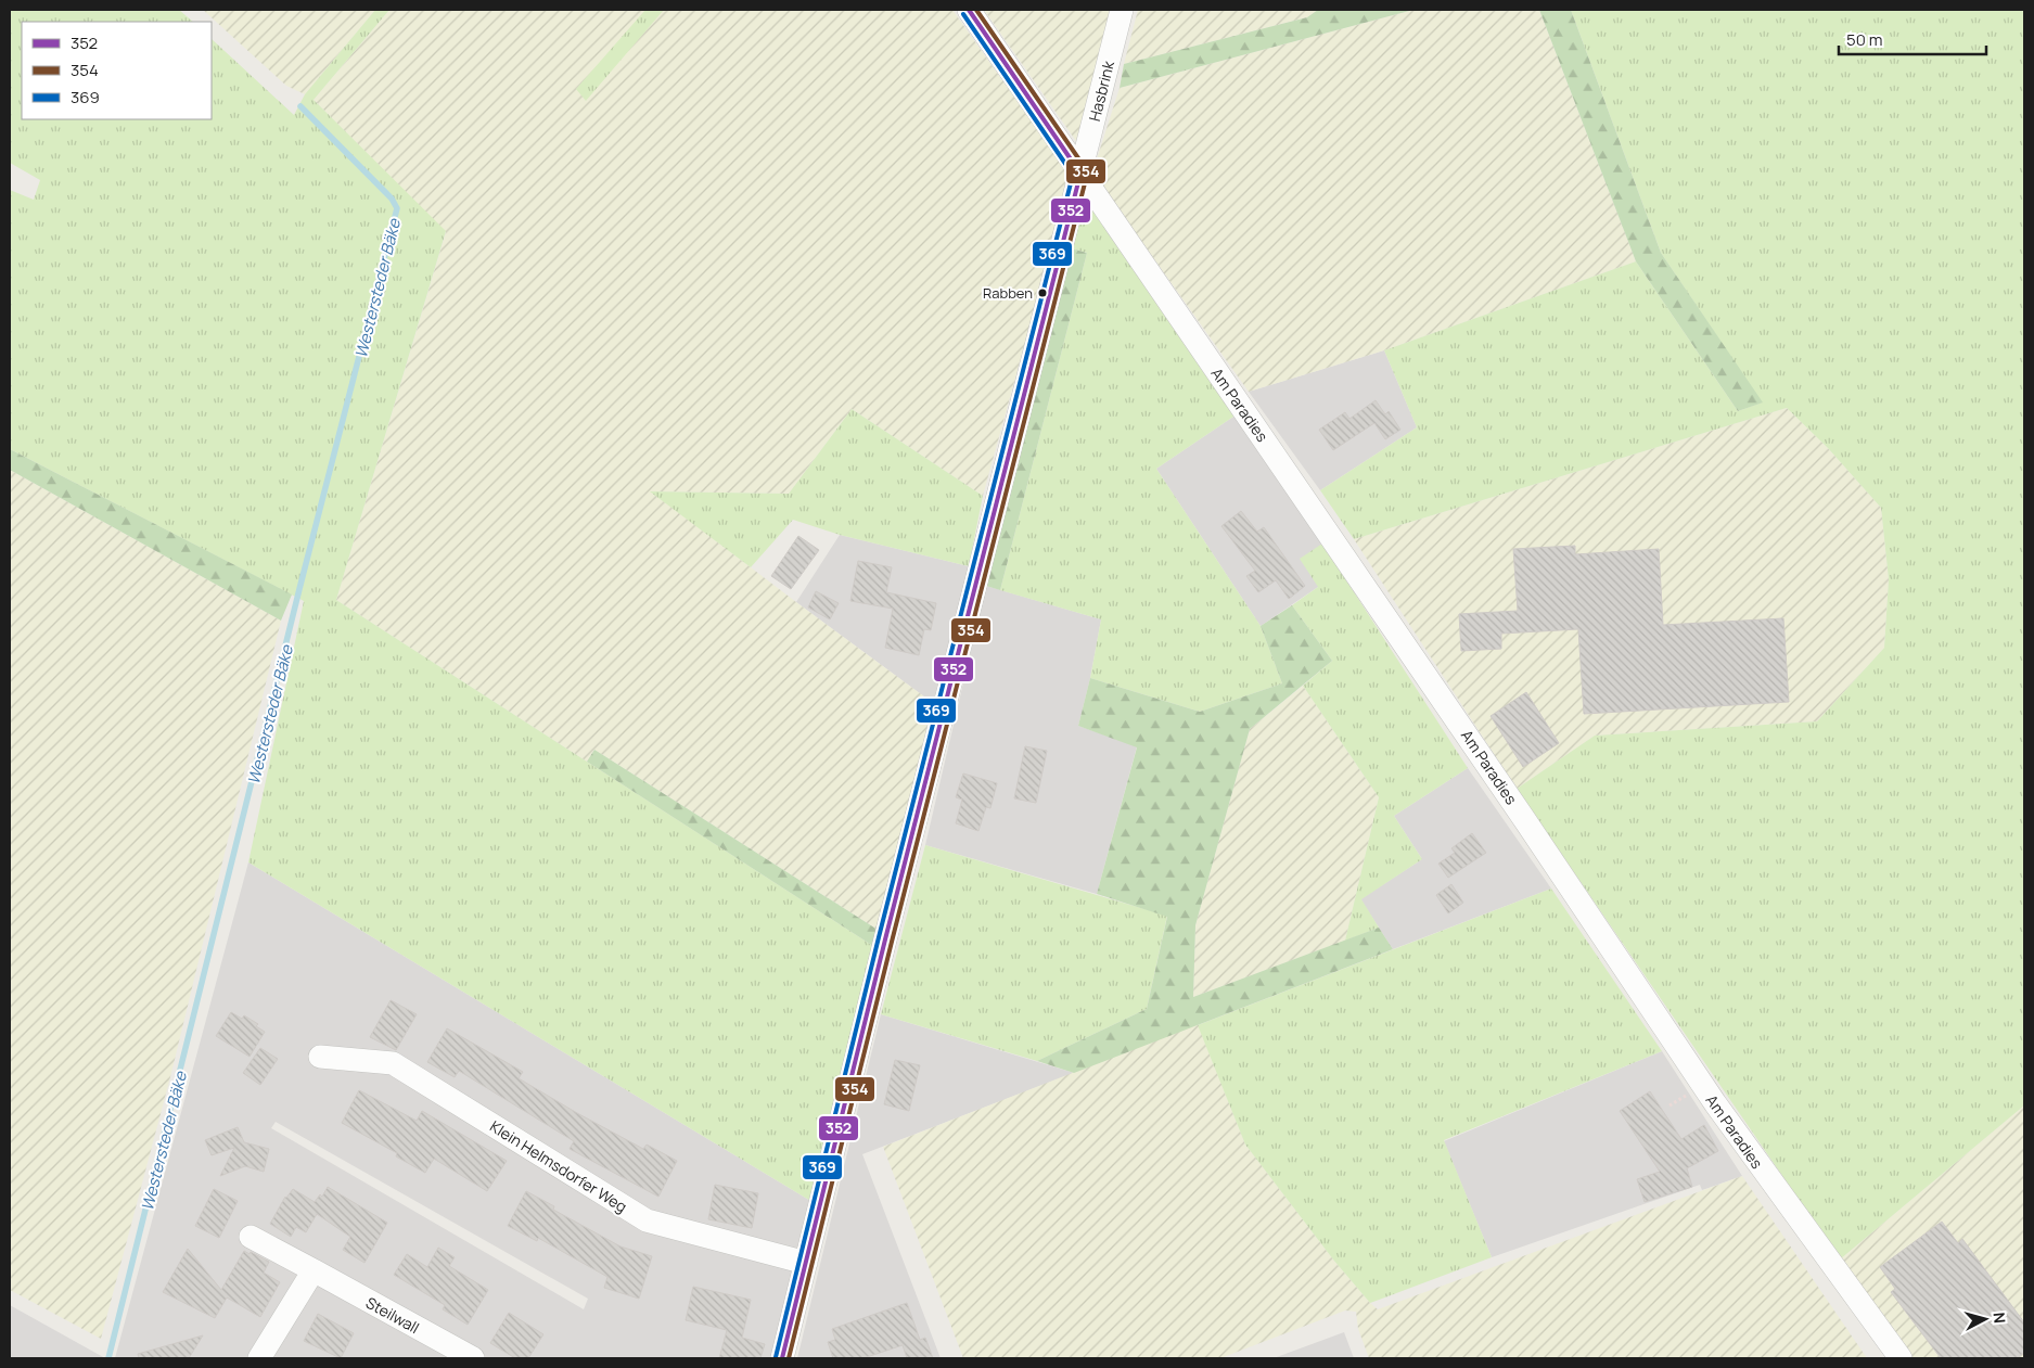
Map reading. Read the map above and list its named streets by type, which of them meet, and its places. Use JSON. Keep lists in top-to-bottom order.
{
  "streets": {
    "street": [
      "Hasbrink",
      "Am Paradies",
      "Klein Helmsdorfer Weg",
      "Steilwall"
    ]
  },
  "crossings": [
    ["Hasbrink", "Am Paradies"],
    ["Hasbrink", "Klein Helmsdorfer Weg"]
  ],
  "water": ["Westersteder Bäke"],
  "places": ["Rabben"],
  "lines": ["transit line 352", "transit line 354", "transit line 369"],
  "legend": ["352", "354", "369"],
  "scale_bar": "50 m",
  "north": "right"
}
